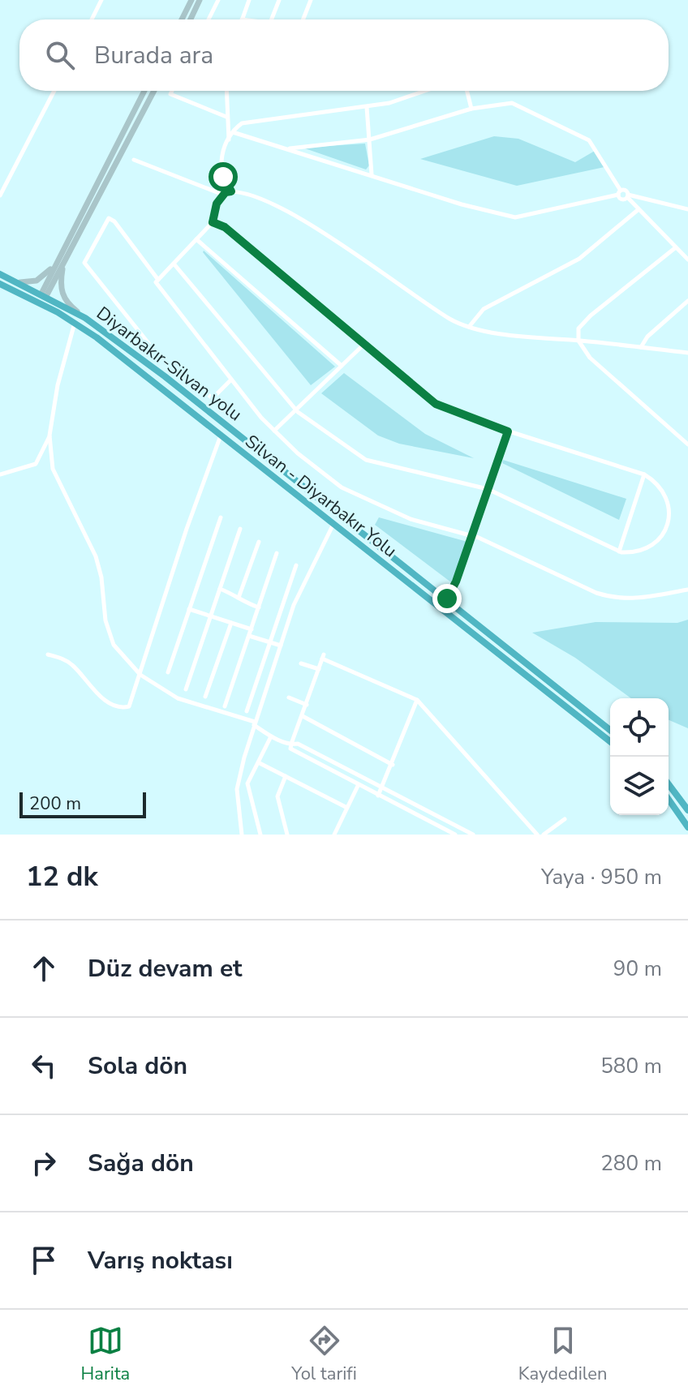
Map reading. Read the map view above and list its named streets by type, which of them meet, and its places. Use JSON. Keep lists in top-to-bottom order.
{
  "streets": {
    "highway": ["Diyarbakır-Silvan yolu", "Silvan - Diyarbakır Yolu"]
  },
  "scale_bar": "200 m",
  "page": {
    "search": "Burada ara",
    "scale": "200 m",
    "heading": ["12 dk", "Yaya · 950 m"],
    "list": [
      ["Düz devam et", "90 m"],
      ["Sola dön", "580 m"],
      ["Sağa dön", "280 m"],
      "Varış noktası"
    ],
    "nav": ["Harita", "Yol tarifi", "Kaydedilen"]
  }
}
